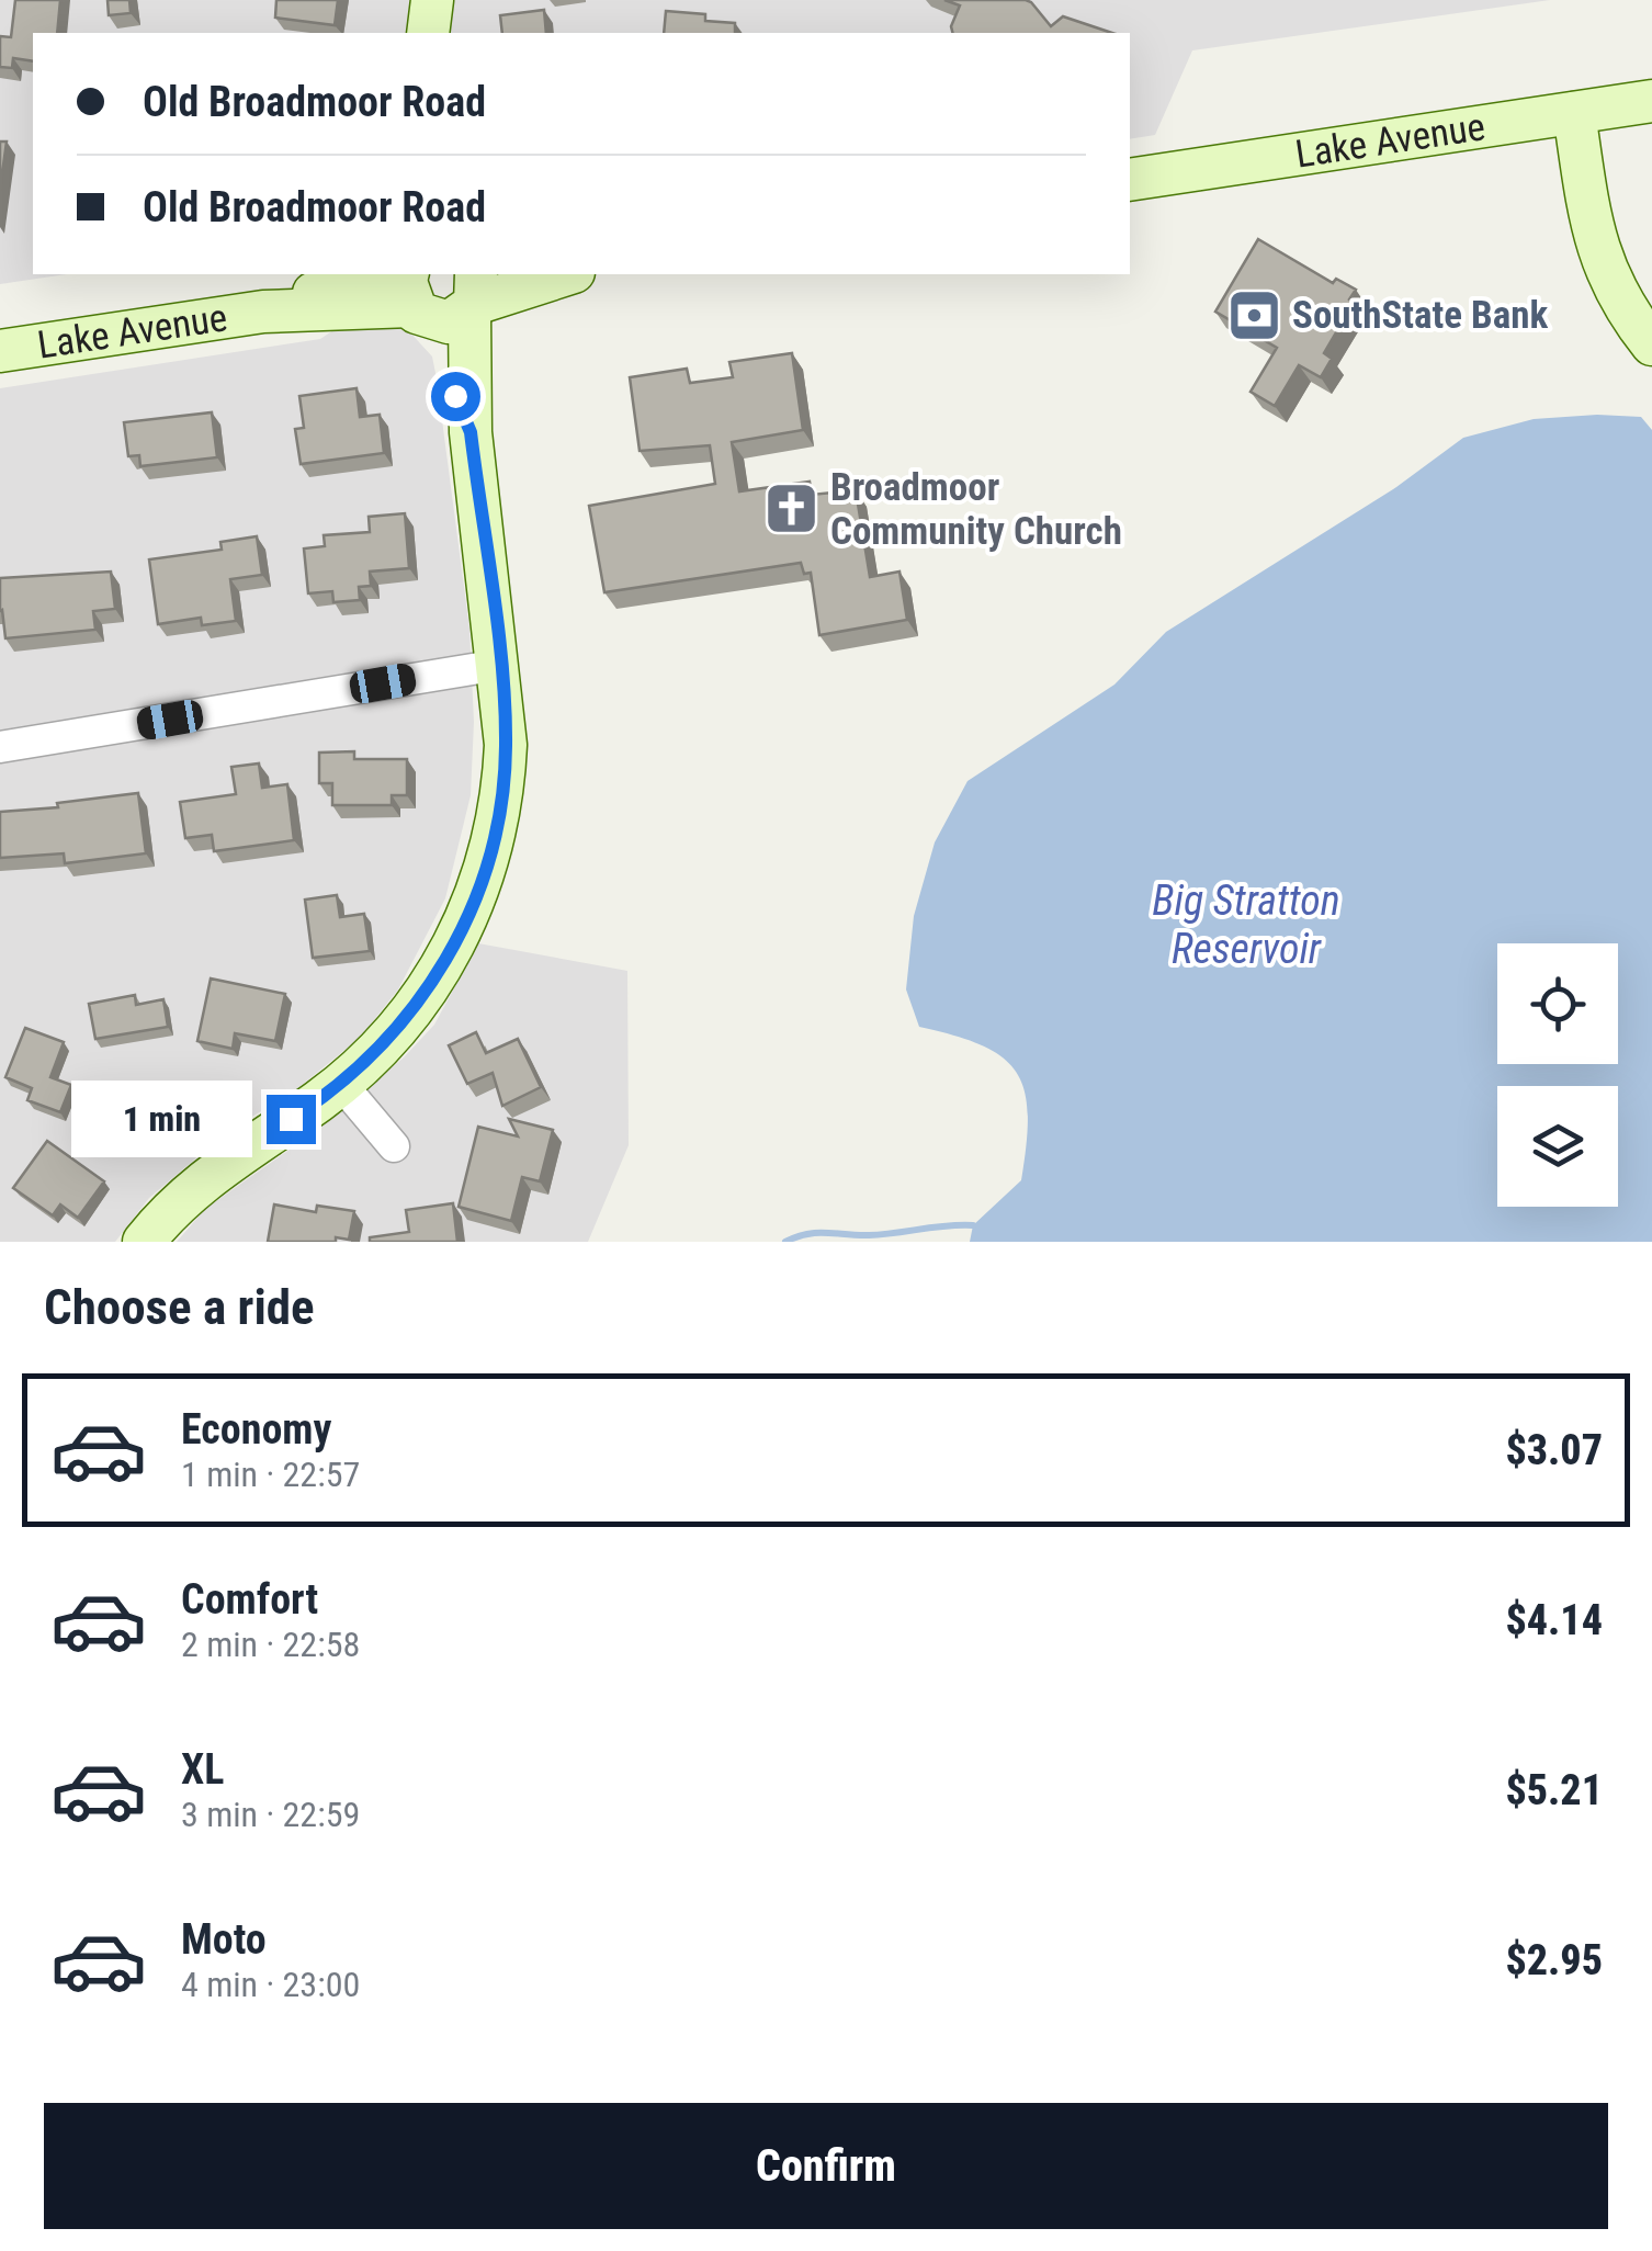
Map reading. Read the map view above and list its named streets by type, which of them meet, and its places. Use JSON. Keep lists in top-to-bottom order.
{
  "streets": {
    "street": ["Lake Avenue"]
  },
  "water": ["Big Stratton Reservoir"],
  "places": {
    "bank": ["SouthState Bank"],
    "church": ["Broadmoor Community Church"]
  },
  "page": {
    "banner": ["Old Broadmoor Road", "Old Broadmoor Road"],
    "bubble": "1 min",
    "heading": "Choose a ride",
    "list": [
      {
        "name": "Economy",
        "note": "1 min · 22:57",
        "value": "$3.07"
      },
      {
        "name": "Comfort",
        "note": "2 min · 22:58",
        "value": "$4.14"
      },
      {
        "name": "XL",
        "note": "3 min · 22:59",
        "value": "$5.21"
      },
      {
        "name": "Moto",
        "note": "4 min · 23:00",
        "value": "$2.95"
      }
    ],
    "buttons": "Confirm"
  }
}
